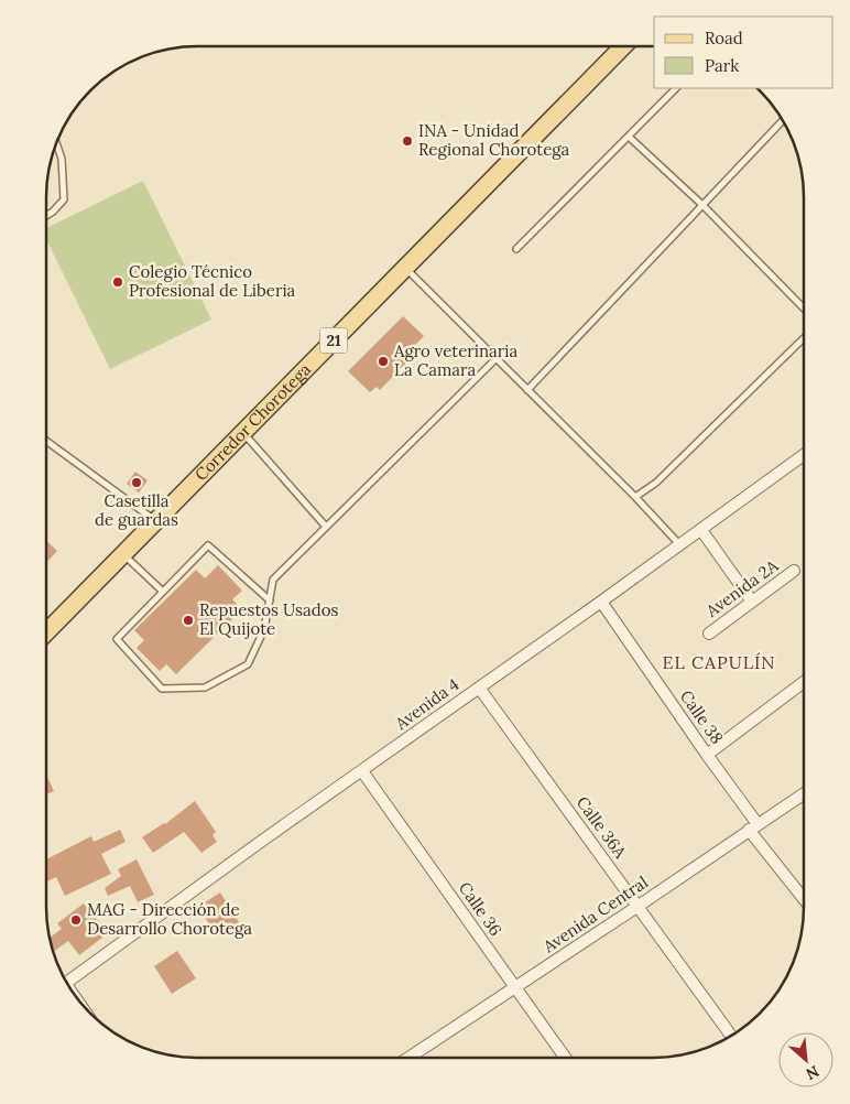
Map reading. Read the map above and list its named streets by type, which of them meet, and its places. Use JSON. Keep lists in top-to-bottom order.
{
  "streets": {
    "main road": ["21", "Corredor Chorotega"],
    "street": [
      "Avenida 2A",
      "Avenida 4",
      "Calle 38",
      "Calle 36A",
      "Calle 36",
      "Avenida Central"
    ]
  },
  "crossings": [
    ["Avenida 4", "Calle 38"],
    ["Avenida 4", "Calle 36A"],
    ["Avenida 4", "Calle 36"],
    ["Calle 38", "Avenida Central"],
    ["Calle 36A", "Avenida Central"],
    ["Calle 36", "Avenida Central"]
  ],
  "districts": ["EL CAPULÍN"],
  "places": [
    "INA - Unidad Regional Chorotega",
    "Colegio Técnico Profesional de Liberia",
    "Agro veterinaria La Camara",
    "Casetilla de guardas",
    "Repuestos Usados El Quijote",
    "MAG - Dirección de Desarrollo Chorotega"
  ],
  "legend": ["Road", "Park"],
  "north": "bottom right"
}
